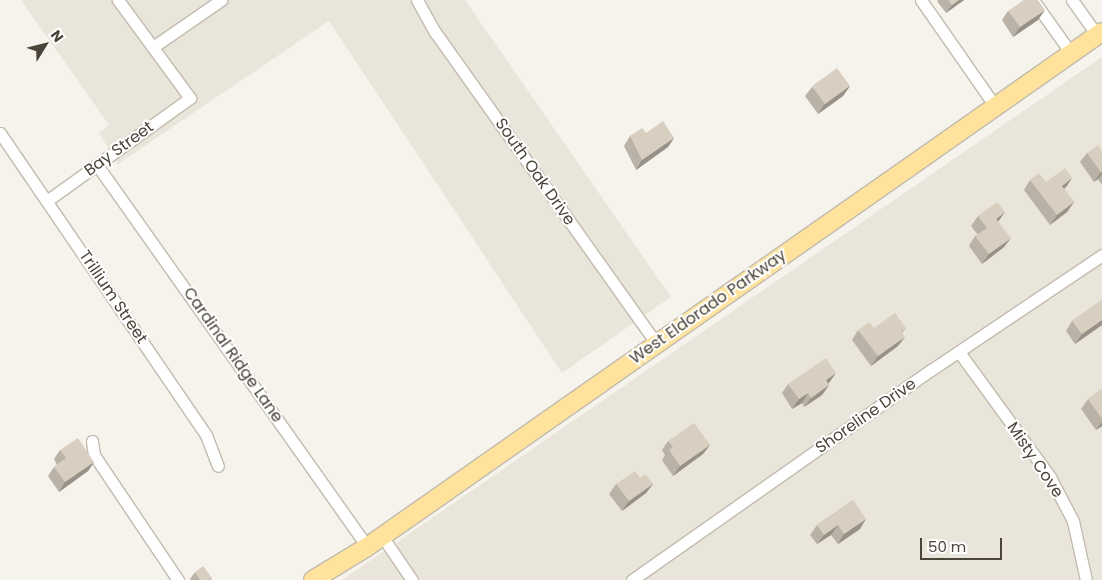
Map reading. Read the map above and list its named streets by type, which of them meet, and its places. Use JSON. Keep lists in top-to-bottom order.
{
  "streets": {
    "main road": ["West Eldorado Parkway"],
    "street": [
      "Bay Street",
      "South Oak Drive",
      "Trillium Street",
      "Cardinal Ridge Lane",
      "Shoreline Drive",
      "Misty Cove"
    ]
  },
  "crossings": [
    ["Bay Street", "Trillium Street"],
    ["Bay Street", "Cardinal Ridge Lane"],
    ["South Oak Drive", "West Eldorado Parkway"],
    ["West Eldorado Parkway", "Cardinal Ridge Lane"],
    ["Shoreline Drive", "Misty Cove"]
  ],
  "scale_bar": "50 m",
  "north": "top right"
}
